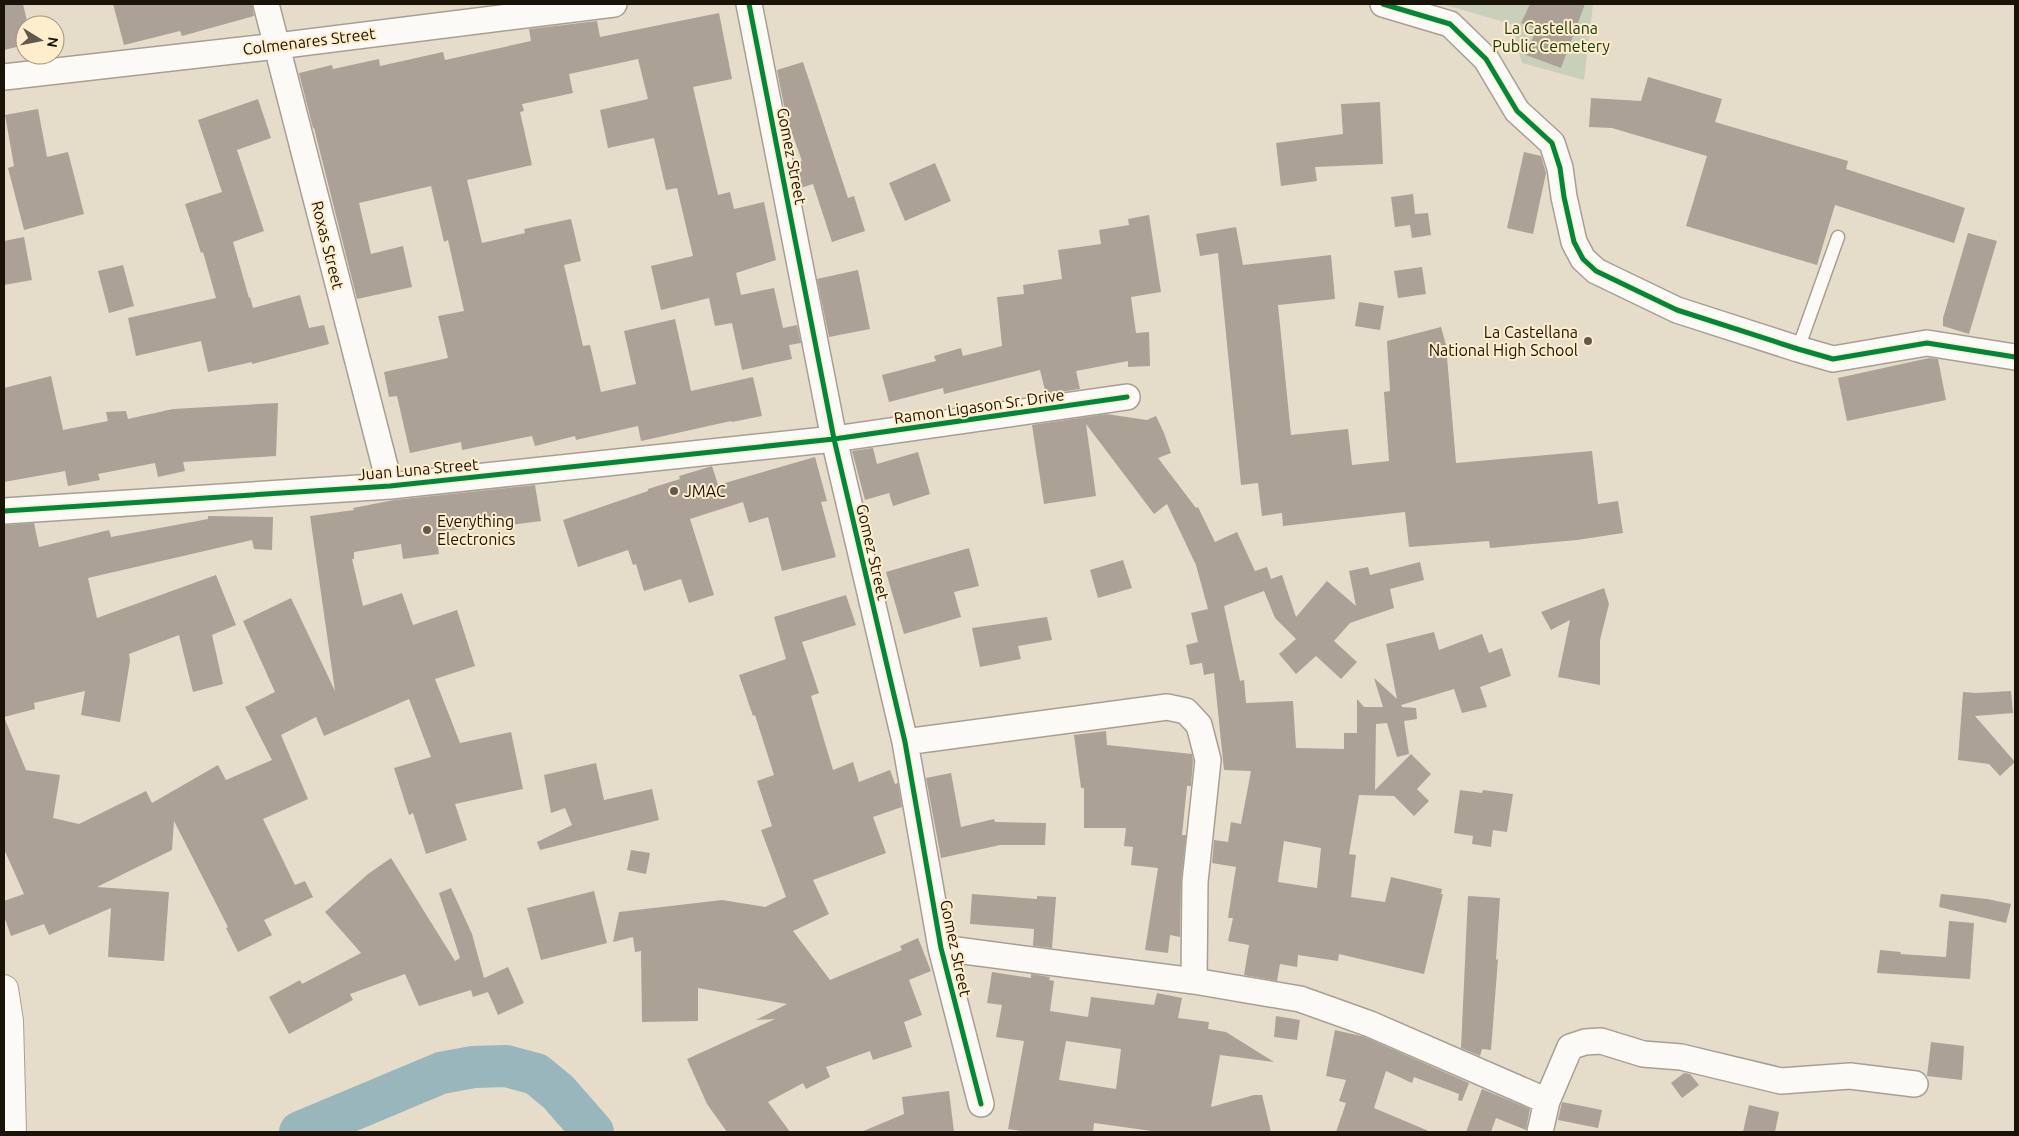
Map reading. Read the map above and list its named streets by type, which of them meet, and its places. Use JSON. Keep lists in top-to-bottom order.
{
  "streets": {
    "street": [
      "Colmenares Street",
      "Gomez Street",
      "Roxas Street",
      "Ramon Ligason Sr. Drive",
      "Juan Luna Street"
    ]
  },
  "crossings": [
    ["Colmenares Street", "Roxas Street"],
    ["Gomez Street", "Ramon Ligason Sr. Drive"],
    ["Gomez Street", "Juan Luna Street"],
    ["Roxas Street", "Juan Luna Street"],
    ["Ramon Ligason Sr. Drive", "Juan Luna Street"]
  ],
  "parks": ["La Castellana Public Cemetery"],
  "places": ["La Castellana National High School", "JMAC", "Everything Electronics"],
  "north": "right"
}
